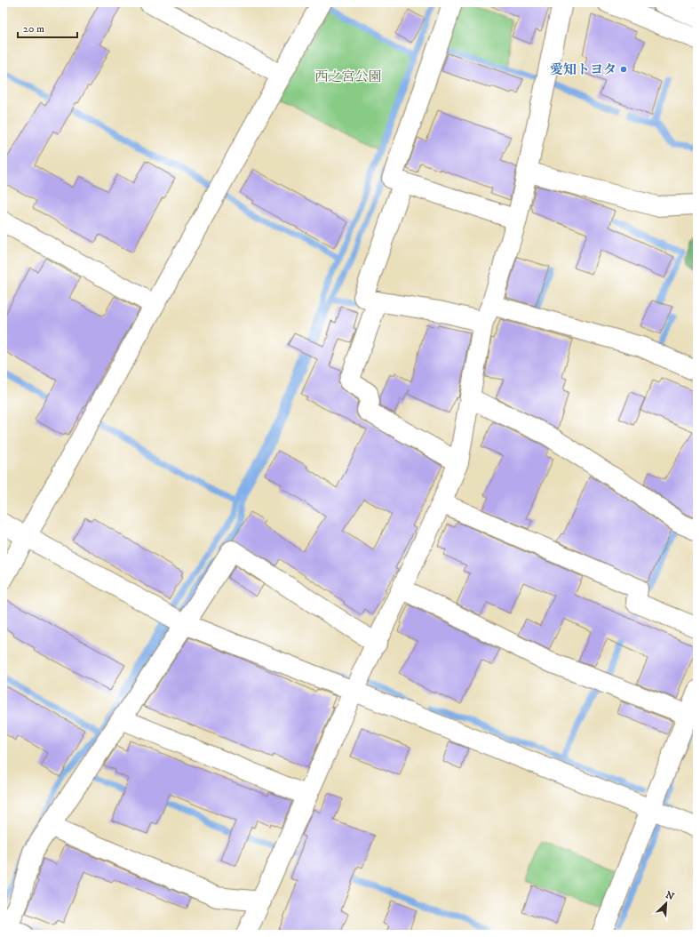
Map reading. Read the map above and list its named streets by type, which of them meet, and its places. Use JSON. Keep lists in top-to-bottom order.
{
  "parks": ["西之宮公園"],
  "places": ["愛知トヨタ"],
  "scale_bar": "20 m",
  "north": "top right"
}
